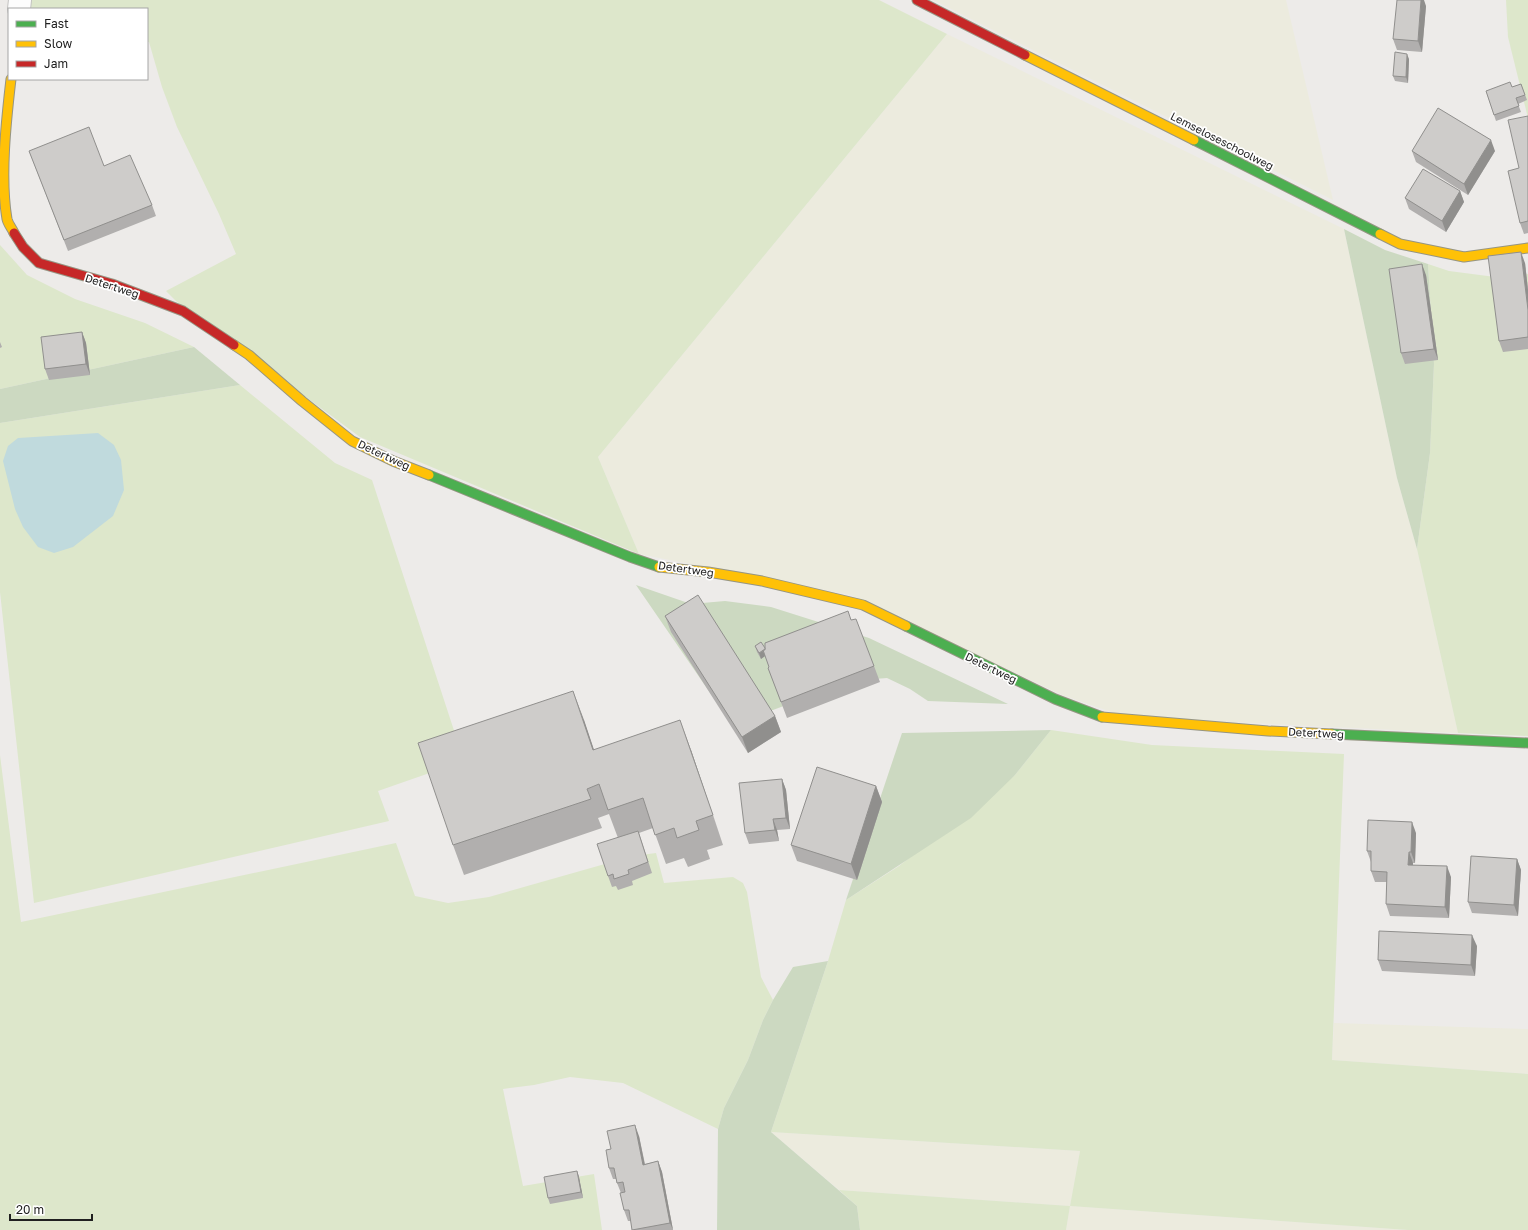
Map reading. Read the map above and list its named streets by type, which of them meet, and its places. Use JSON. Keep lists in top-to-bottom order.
{
  "streets": {
    "street": ["Lemseloseschoolweg", "Detertweg"]
  },
  "legend": ["Fast", "Slow", "Jam"],
  "scale_bar": "20 m"
}
